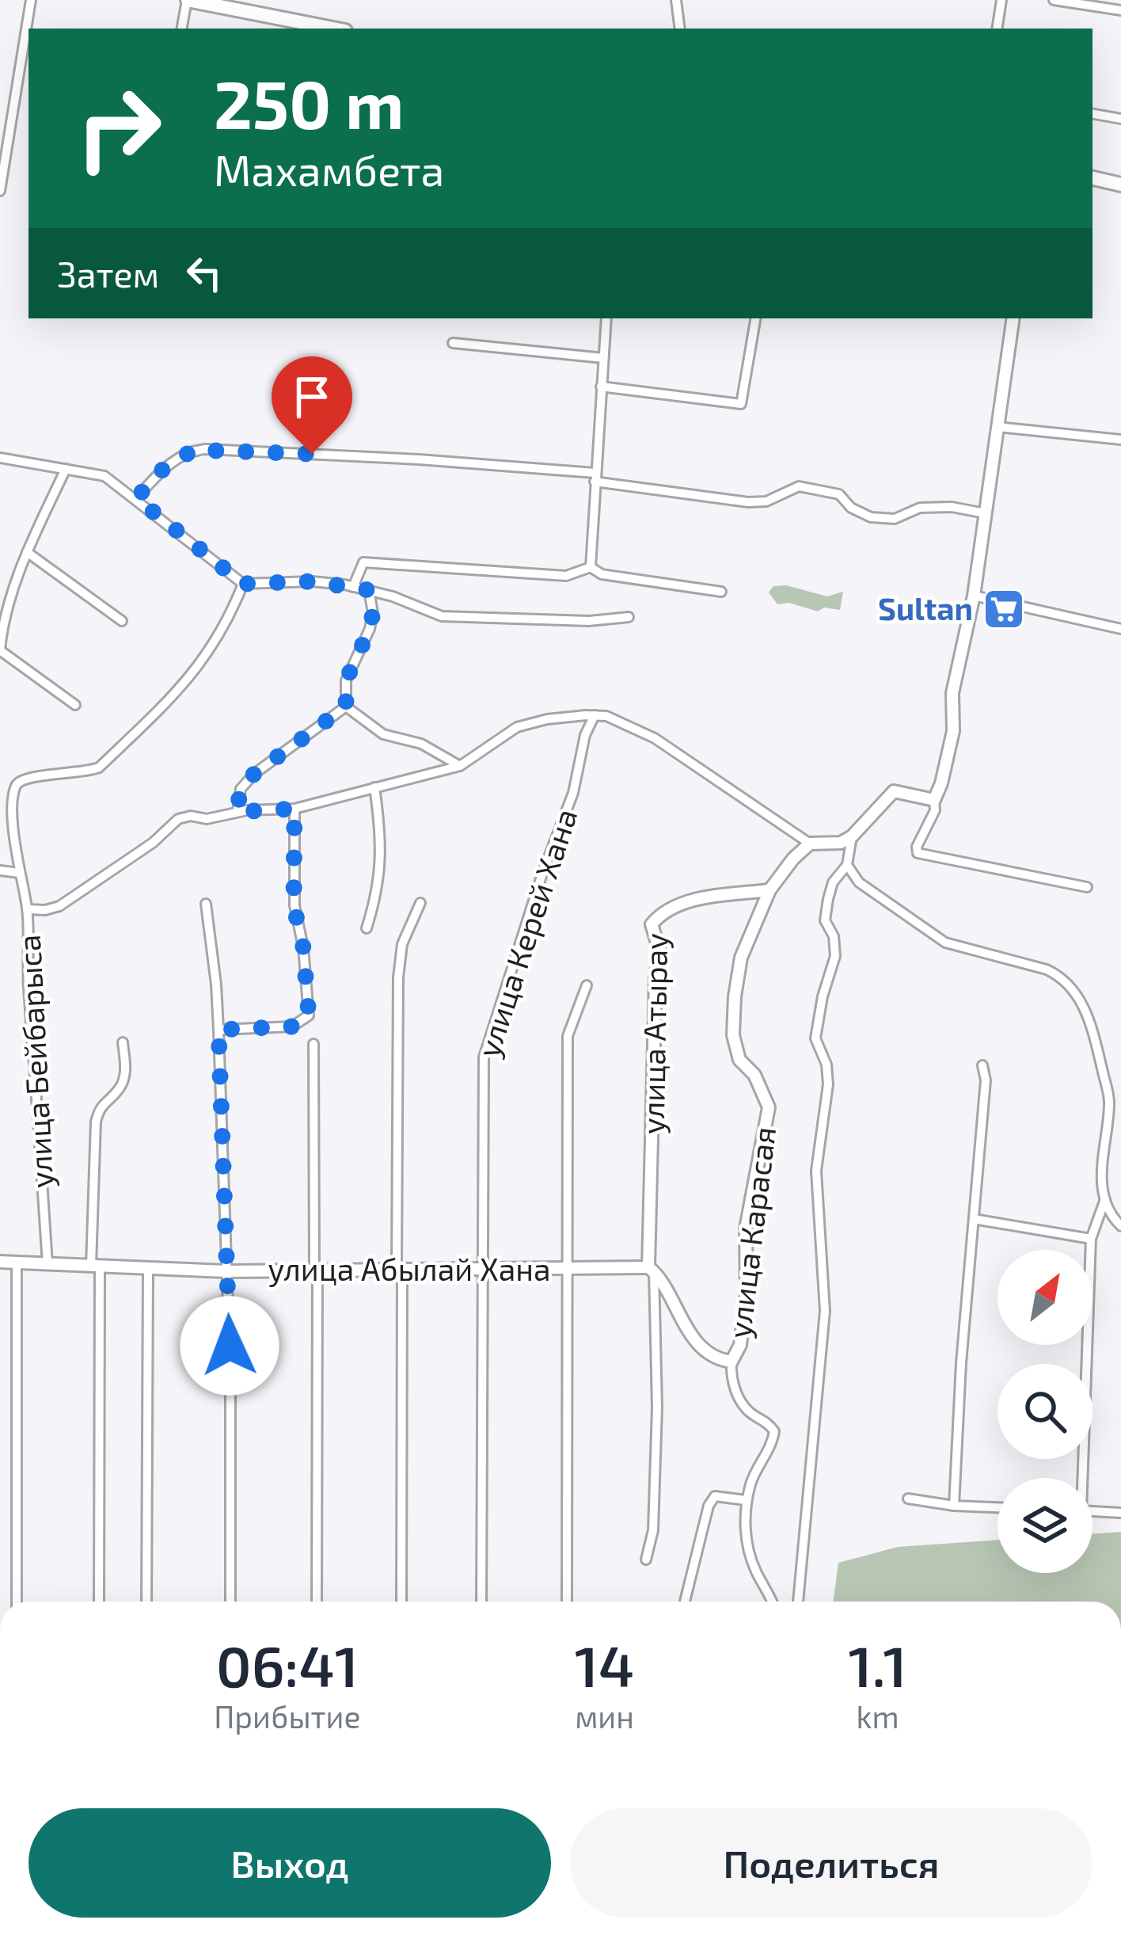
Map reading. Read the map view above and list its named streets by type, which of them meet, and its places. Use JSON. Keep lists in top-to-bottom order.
{
  "streets": {
    "street": [
      "улица Керей Хана",
      "улица Атырау",
      "улица Бейбарыса",
      "улица Карасая",
      "улица Абылай Хана"
    ]
  },
  "crossings": [
    ["улица Керей Хана", "улица Абылай Хана"],
    ["улица Атырау", "улица Карасая"],
    ["улица Атырау", "улица Абылай Хана"],
    ["улица Бейбарыса", "улица Абылай Хана"]
  ],
  "places": {
    "supermarket": ["Sultan"]
  },
  "north": "top right",
  "page": {
    "turn": ["250 m", "Махамбета"],
    "then": "Затем",
    "eta": [
      "06:41",
      "Прибытие",
      "14",
      "мин",
      "1.1",
      "km"
    ],
    "buttons": ["Выход", "Поделиться"]
  }
}
